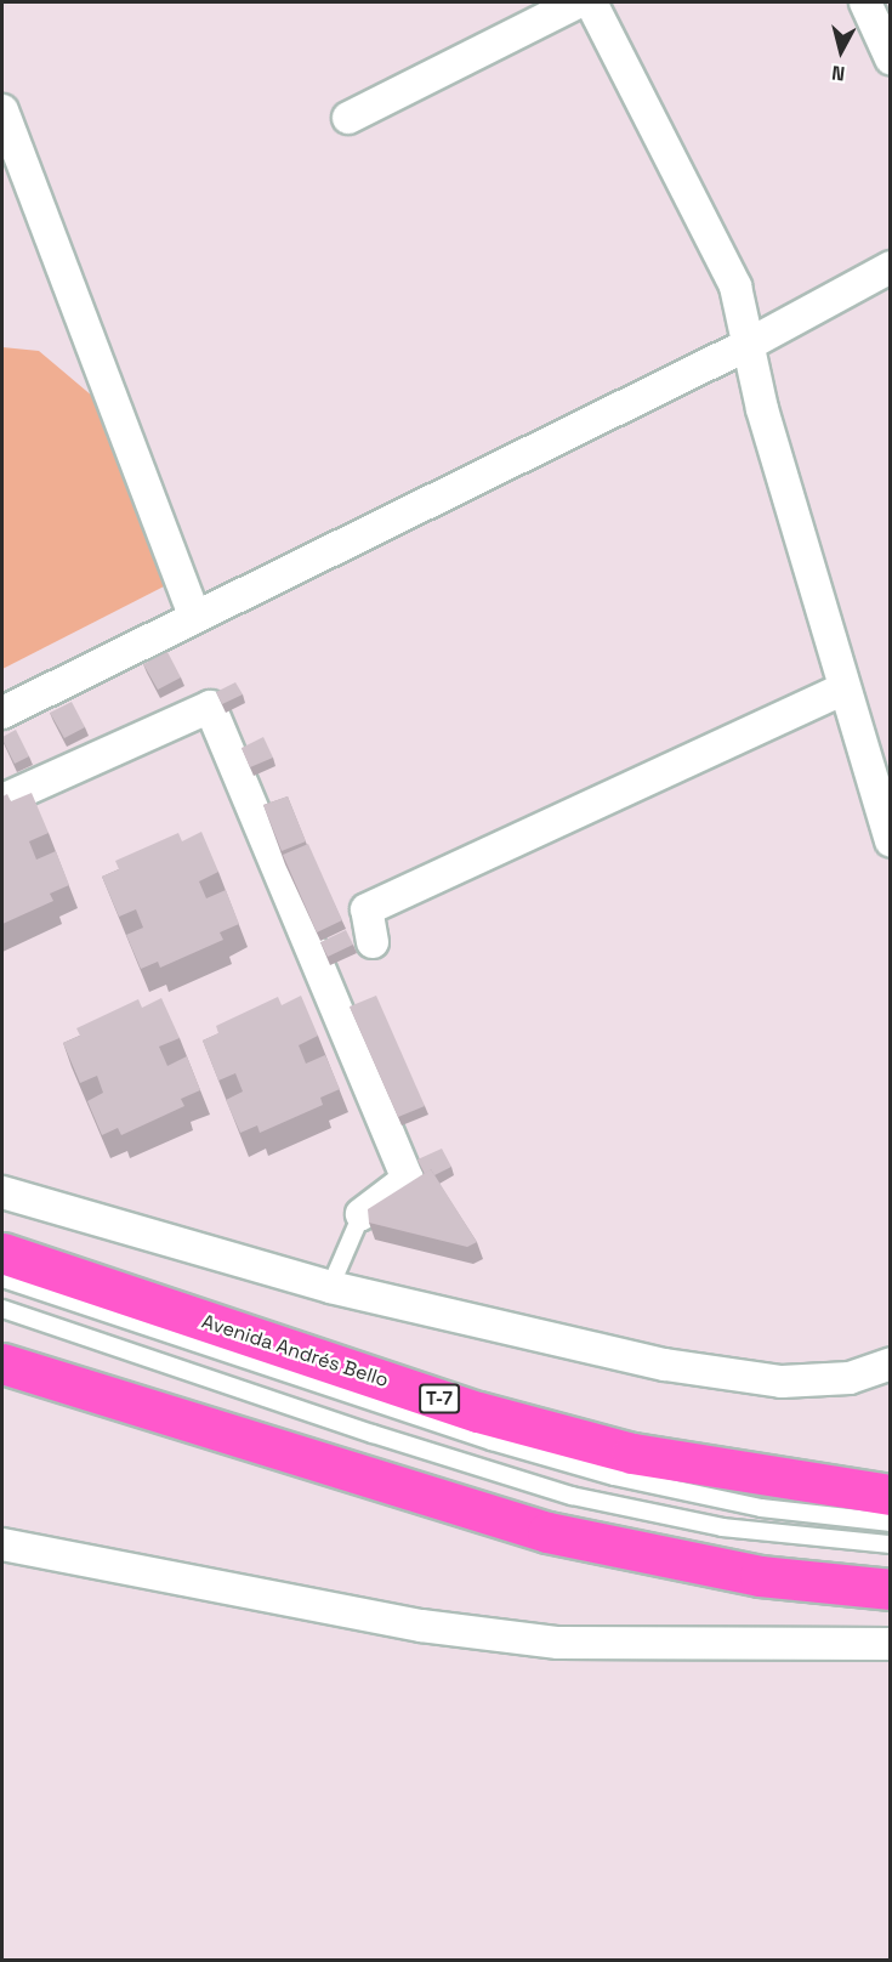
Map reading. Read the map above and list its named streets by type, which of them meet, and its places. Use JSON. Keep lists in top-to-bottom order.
{
  "streets": {
    "highway": ["Avenida Andrés Bello", "T-7"]
  },
  "north": "bottom"
}
